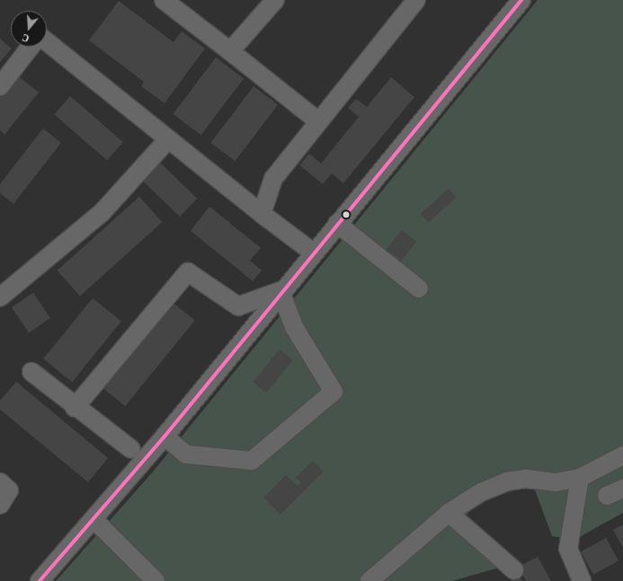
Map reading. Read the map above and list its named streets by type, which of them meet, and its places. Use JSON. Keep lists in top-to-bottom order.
{
  "north": "bottom"
}
